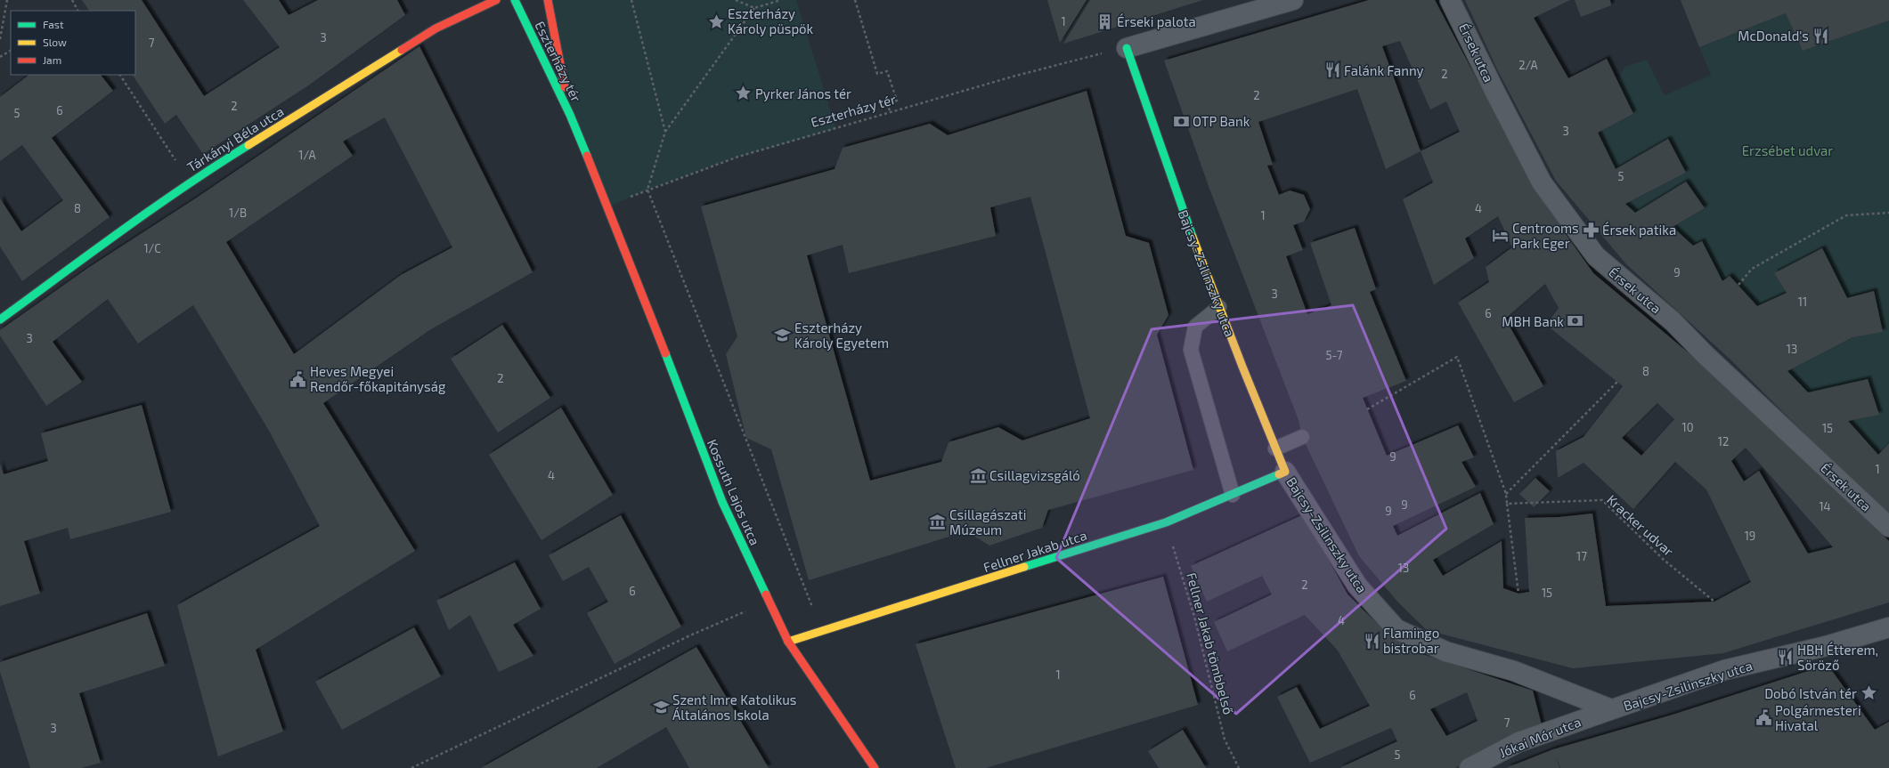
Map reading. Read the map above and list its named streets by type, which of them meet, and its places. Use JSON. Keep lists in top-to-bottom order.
{
  "streets": {
    "street": [
      "Érsek utca",
      "Eszterházy tér",
      "Tárkányi Béla utca",
      "Bajcsy-Zsilinszky utca",
      "Kossuth Lajos utca",
      "Fellner Jakab utca",
      "Jókai Mór utca"
    ],
    "path": ["Kracker udvar", "Fellner Jakab tömbbelső"]
  },
  "crossings": [
    ["Eszterházy tér", "Kossuth Lajos utca"],
    ["Bajcsy-Zsilinszky utca", "Fellner Jakab utca"],
    ["Bajcsy-Zsilinszky utca", "Jókai Mór utca"],
    ["Kossuth Lajos utca", "Fellner Jakab utca"],
    ["Fellner Jakab utca", "Fellner Jakab tömbbelső"]
  ],
  "parks": ["Erzsébet udvar"],
  "places": {
    "place": ["Eszterházy Károly püspök", "Pyrker János tér", "Dobó István tér"],
    "building": ["Érseki palota"],
    "restaurant": [
      "McDonald's",
      "Falánk Fanny",
      "Flamingo bistrobar",
      "HBH Étterem, Söröző"
    ],
    "bank": ["OTP Bank", "MBH Bank"],
    "pharmacy": ["Érsek patika"],
    "hotel": ["Centrooms Park Eger"],
    "school or university": ["Eszterházy Károly Egyetem", "Szent Imre Katolikus Általános Iskola"],
    "public building": ["Heves Megyei Rendőr-főkapitányság", "Polgármesteri Hivatal"],
    "museum": ["Csillagvizsgáló", "Csillagászati Múzeum"]
  },
  "house_numbers": [
    "1",
    "3",
    "7",
    "2/A",
    "2",
    "2",
    "2",
    "6",
    "5",
    "3",
    "1/A",
    "5",
    "8",
    "4",
    "1/B",
    "1",
    "1/C",
    "9",
    "3",
    "11",
    "6",
    "3",
    "13",
    "5-7",
    "8",
    "2",
    "10",
    "15",
    "12",
    "9",
    "1",
    "4",
    "9",
    "14",
    "9",
    "19",
    "17",
    "13",
    "2",
    "6",
    "15",
    "4",
    "1",
    "6",
    "7",
    "3",
    "5"
  ],
  "legend": ["Fast", "Slow", "Jam"]
}
